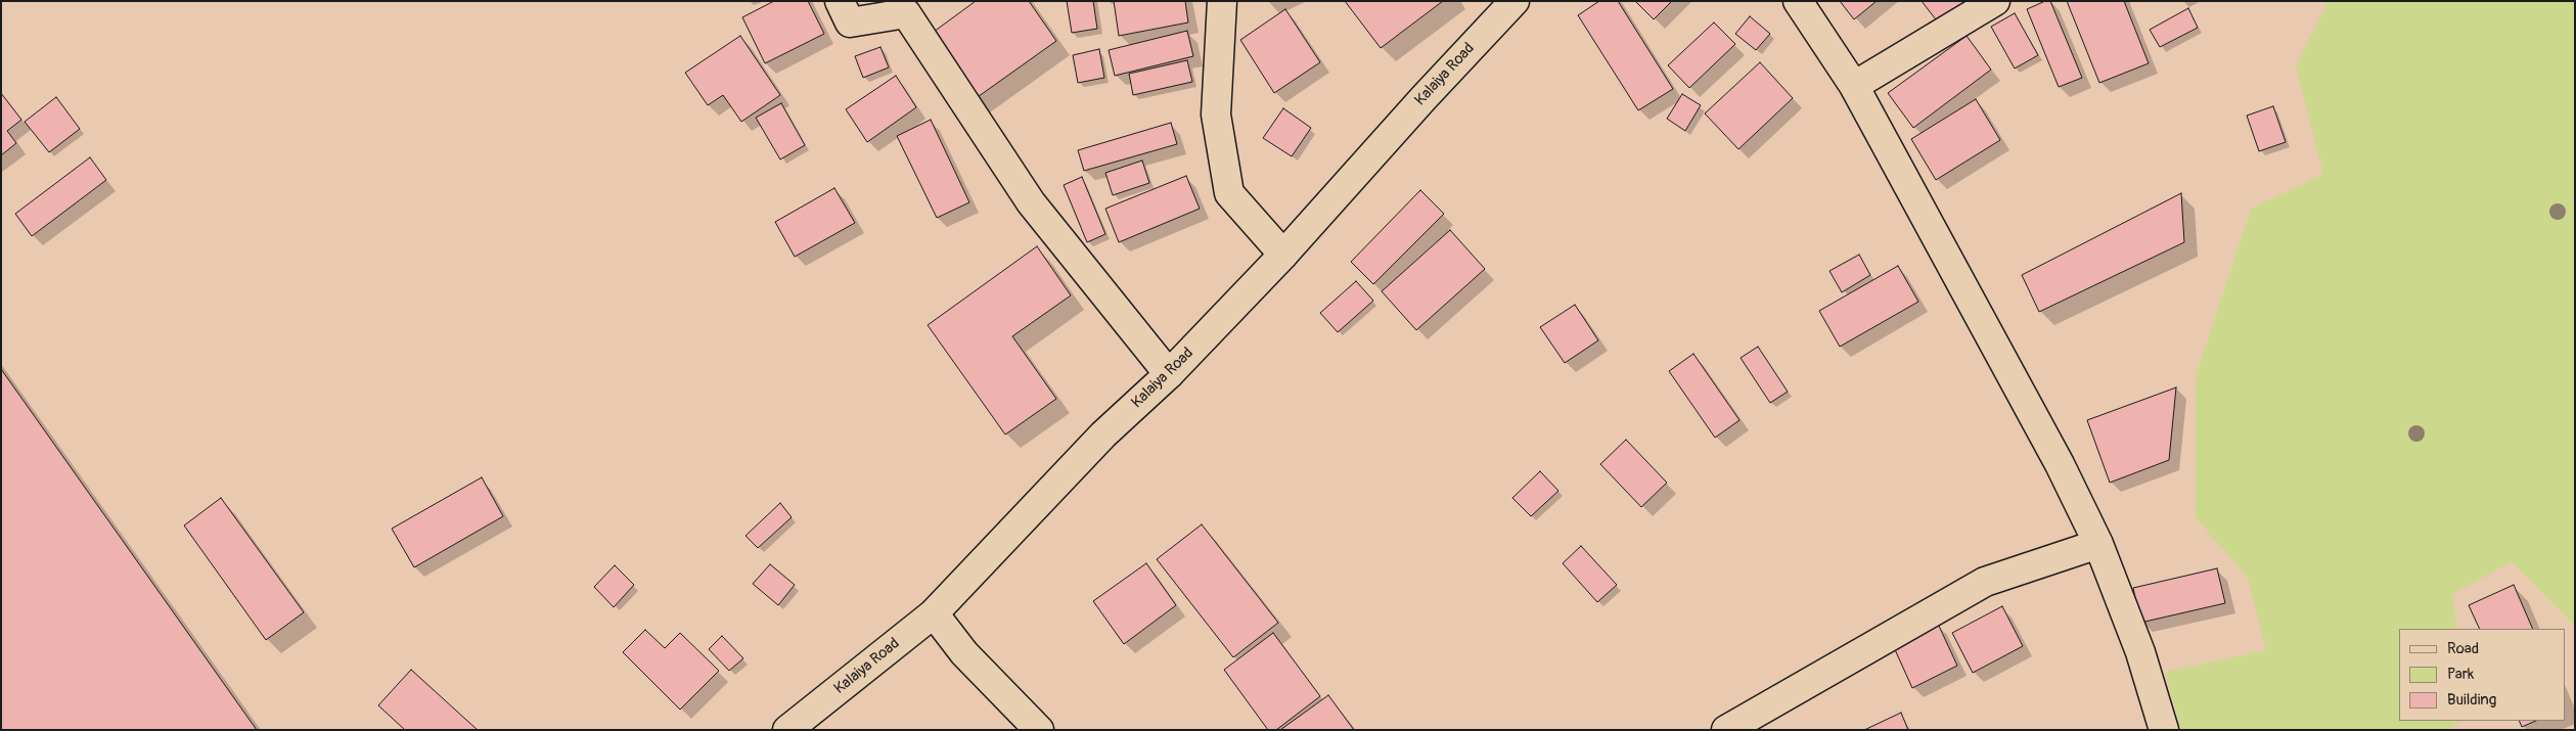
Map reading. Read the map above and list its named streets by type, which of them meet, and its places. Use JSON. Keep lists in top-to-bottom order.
{
  "streets": {
    "street": ["Kalaiya Road"]
  },
  "legend": ["Road", "Park", "Building"]
}
